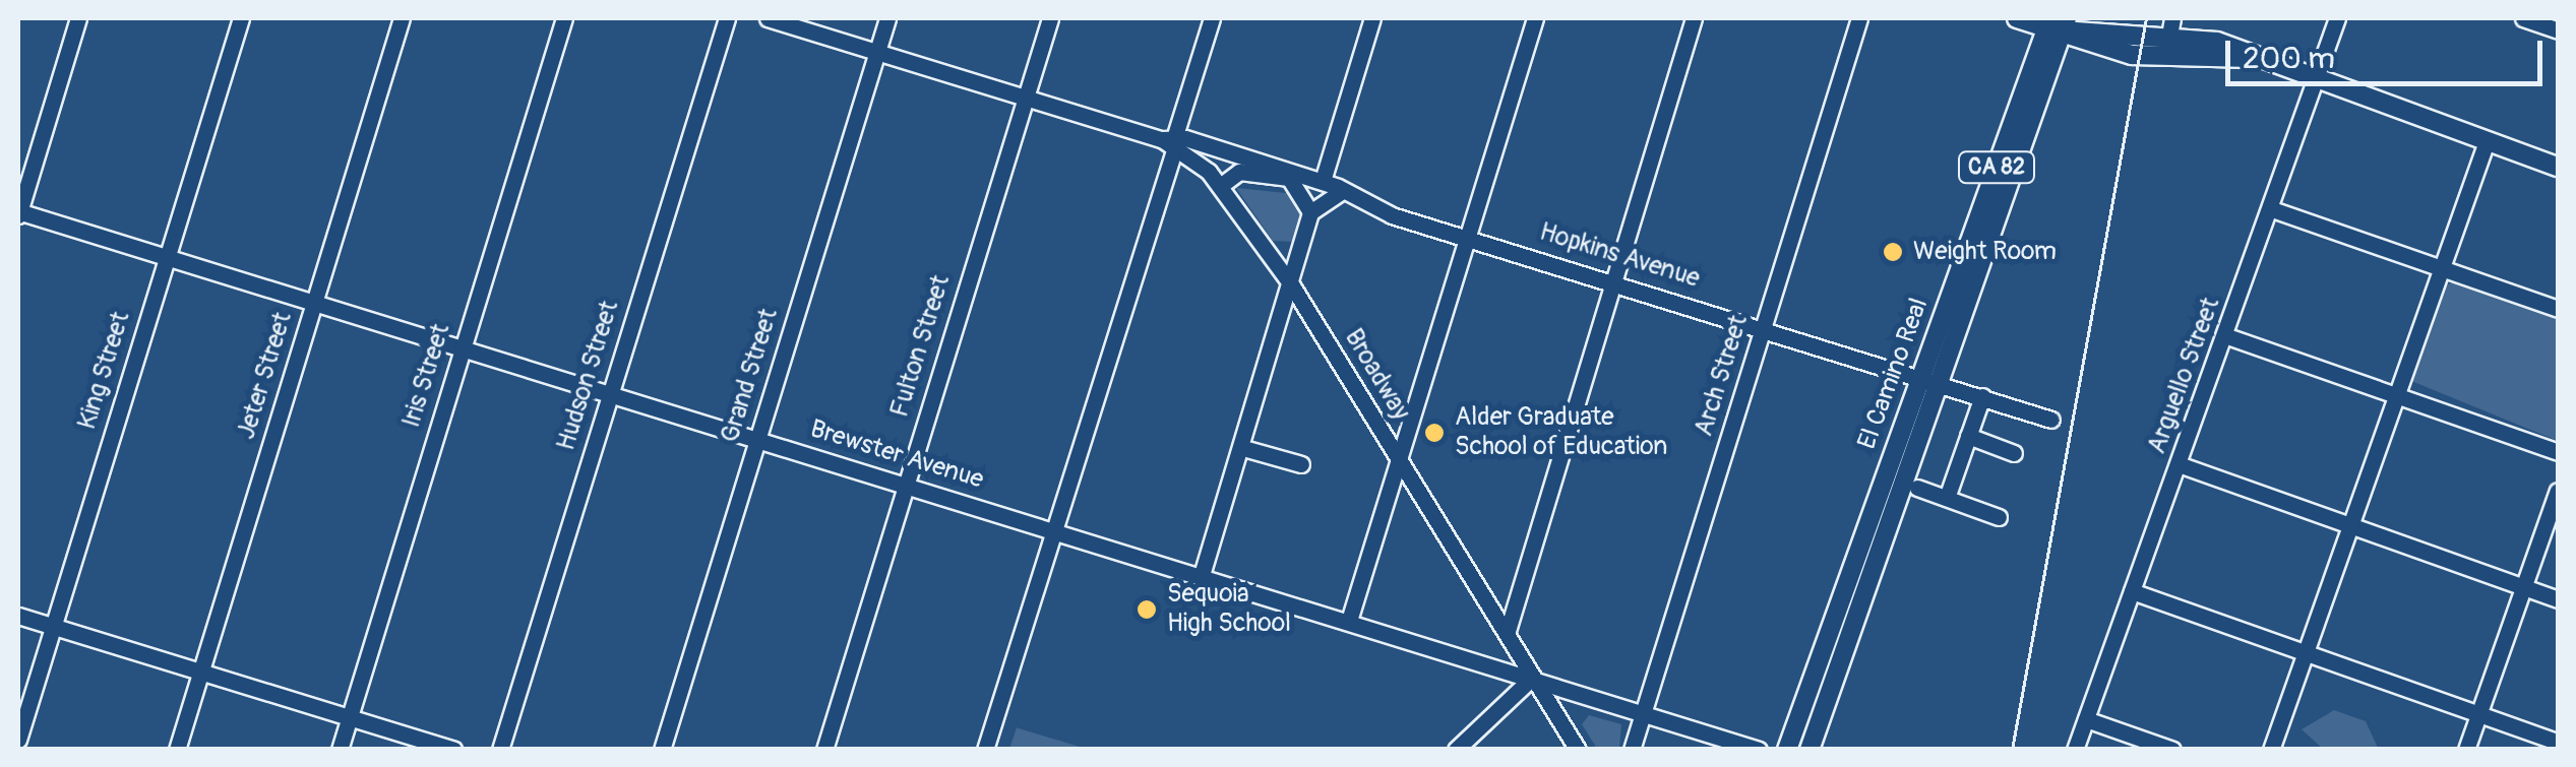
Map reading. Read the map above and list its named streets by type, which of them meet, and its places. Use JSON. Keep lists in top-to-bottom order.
{
  "streets": {
    "main road": ["CA 82", "El Camino Real"],
    "street": [
      "Hopkins Avenue",
      "Fulton Street",
      "King Street",
      "Broadway",
      "Jeter Street",
      "Iris Street",
      "Hudson Street",
      "Grand Street",
      "Arch Street",
      "Arguello Street",
      "Brewster Avenue"
    ]
  },
  "crossings": [
    ["Hopkins Avenue", "Fulton Street"],
    ["Hopkins Avenue", "El Camino Real"],
    ["Hopkins Avenue", "Broadway"],
    ["Hopkins Avenue", "Grand Street"],
    ["Hopkins Avenue", "Arch Street"],
    ["Fulton Street", "Brewster Avenue"],
    ["King Street", "Brewster Avenue"],
    ["Broadway", "Brewster Avenue"],
    ["Jeter Street", "Brewster Avenue"],
    ["Iris Street", "Brewster Avenue"],
    ["Hudson Street", "Brewster Avenue"],
    ["Grand Street", "Brewster Avenue"],
    ["Arch Street", "Brewster Avenue"]
  ],
  "places": ["Weight Room", "Alder Graduate School of Education", "Sequoia High School"],
  "scale_bar": "200 m"
}
